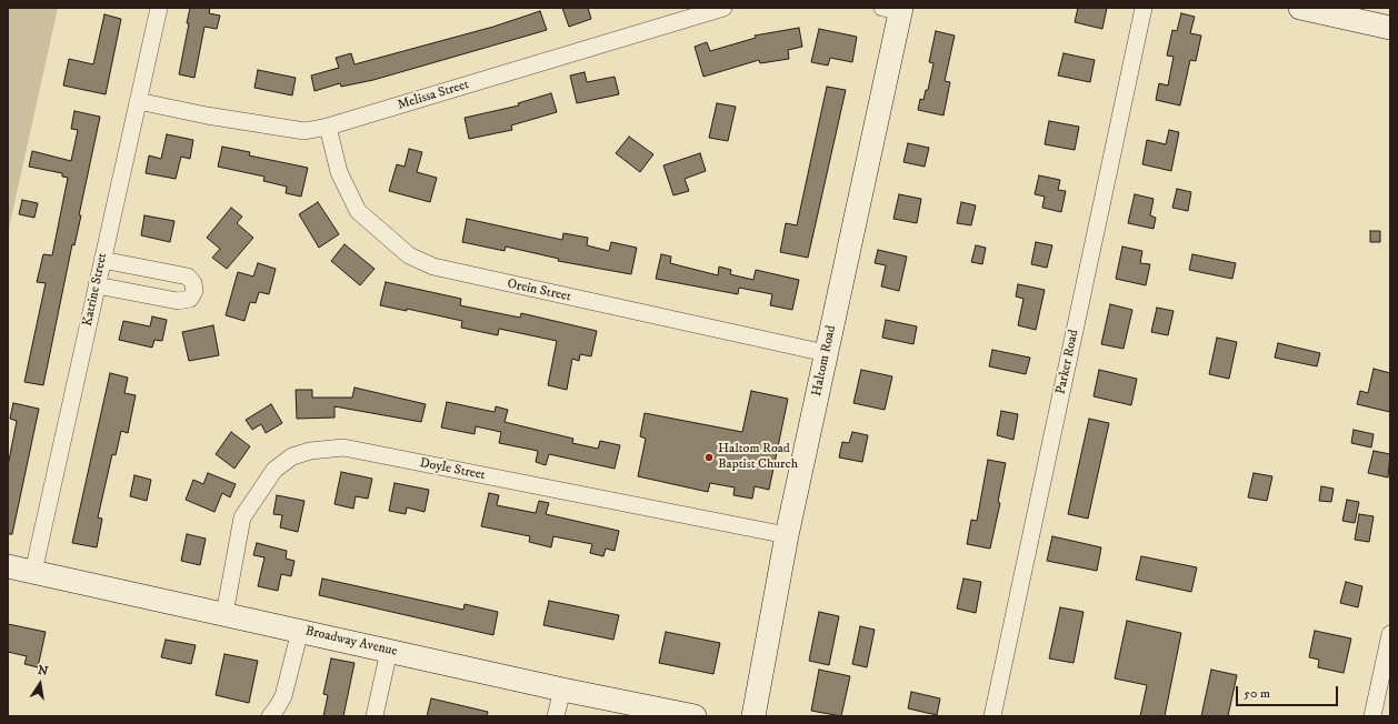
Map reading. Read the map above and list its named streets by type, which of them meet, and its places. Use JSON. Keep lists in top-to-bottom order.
{
  "streets": {
    "main road": ["Haltom Road", "Broadway Avenue"],
    "street": [
      "Melissa Street",
      "Katrine Street",
      "Orein Street",
      "Parker Road",
      "Doyle Street"
    ]
  },
  "crossings": [
    ["Melissa Street", "Katrine Street"],
    ["Melissa Street", "Orein Street"],
    ["Katrine Street", "Broadway Avenue"],
    ["Orein Street", "Haltom Road"],
    ["Haltom Road", "Doyle Street"],
    ["Doyle Street", "Broadway Avenue"]
  ],
  "places": ["Haltom Road Baptist Church"],
  "scale_bar": "50 m",
  "north": "top"
}
